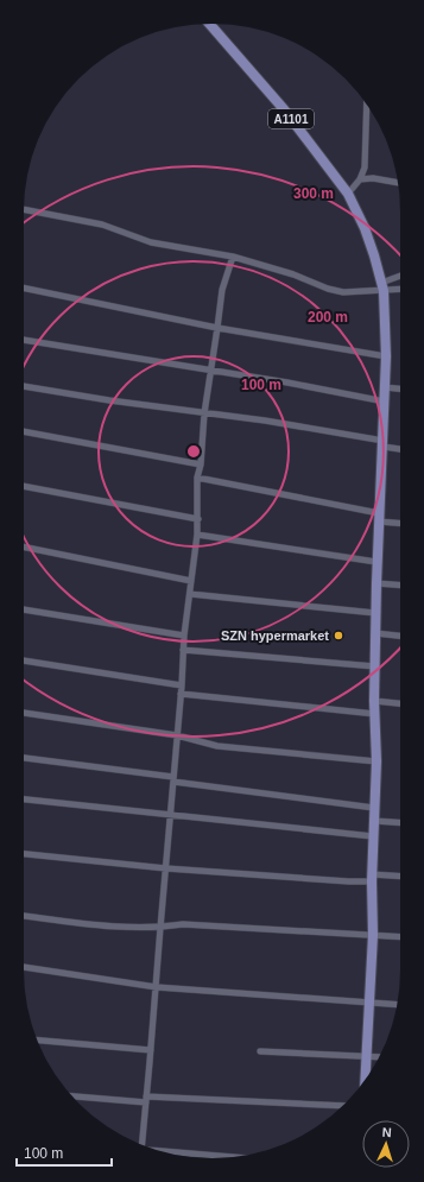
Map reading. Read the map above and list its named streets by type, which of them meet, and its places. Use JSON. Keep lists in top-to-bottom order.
{
  "streets": {
    "main road": ["A1101"]
  },
  "places": ["SZN hypermarket"],
  "scale_bar": "100 m",
  "north": "top",
  "rings": ["300 m", "200 m", "100 m"]
}
